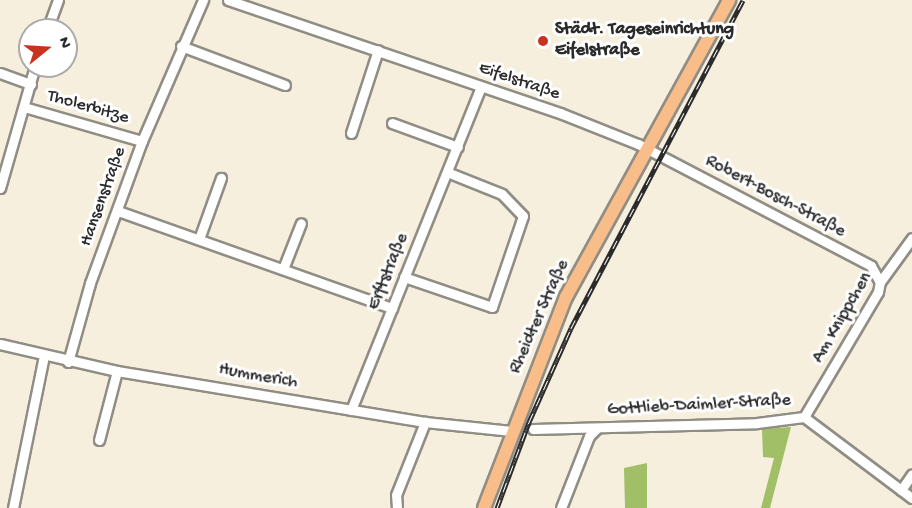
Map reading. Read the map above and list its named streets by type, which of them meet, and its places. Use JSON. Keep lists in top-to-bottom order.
{
  "streets": {
    "main road": ["Rheidter Straße"],
    "street": [
      "Eifelstraße",
      "Tholerbitze",
      "Hansenstraße",
      "Robert-Bosch-Straße",
      "Erftstraße",
      "Am Knippchen",
      "Hummerich",
      "Gottlieb-Daimler-Straße"
    ]
  },
  "crossings": [
    ["Eifelstraße", "Robert-Bosch-Straße"],
    ["Eifelstraße", "Erftstraße"],
    ["Eifelstraße", "Rheidter Straße"],
    ["Tholerbitze", "Hansenstraße"],
    ["Hansenstraße", "Hummerich"],
    ["Robert-Bosch-Straße", "Rheidter Straße"],
    ["Robert-Bosch-Straße", "Am Knippchen"],
    ["Erftstraße", "Hummerich"],
    ["Rheidter Straße", "Hummerich"],
    ["Am Knippchen", "Gottlieb-Daimler-Straße"]
  ],
  "places": ["Städt. Tageseinrichtung Eifelstraße"],
  "north": "right"
}
